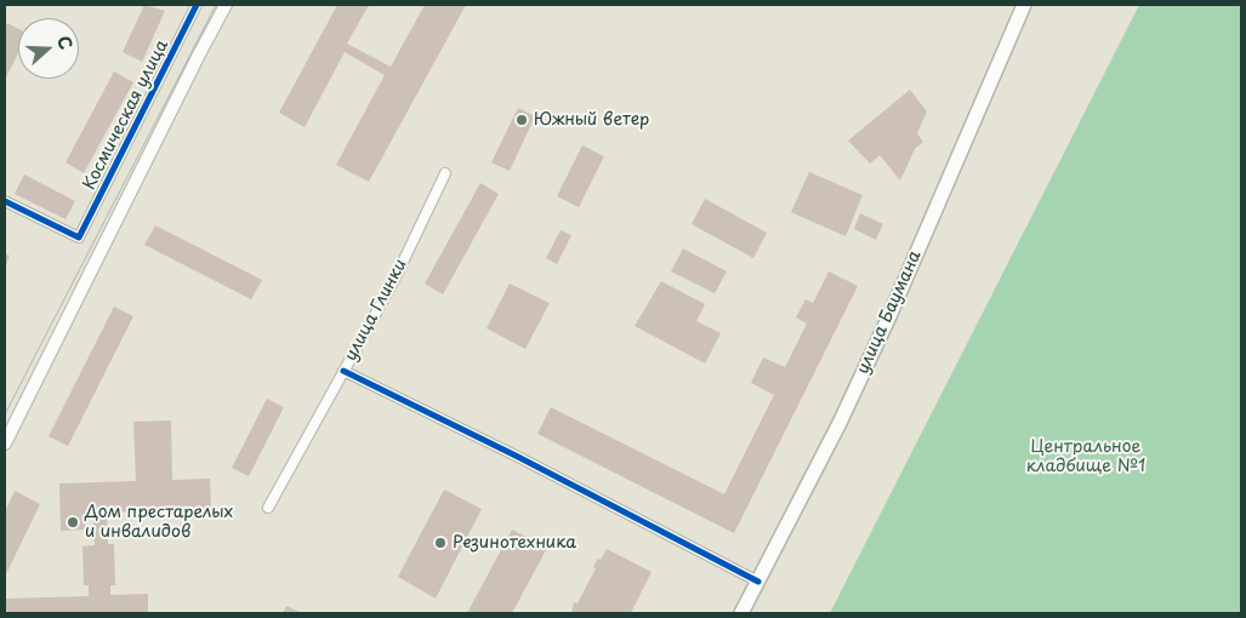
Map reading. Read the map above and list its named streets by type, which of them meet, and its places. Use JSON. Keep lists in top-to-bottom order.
{
  "streets": {
    "main road": ["улица Баумана"],
    "street": ["Космическая улица", "улица Глинки"]
  },
  "parks": ["Центральное кладбище №1"],
  "places": ["Южный ветер", "Дом престарелых и инвалидов", "Резинотехника"],
  "north": "right"
}
